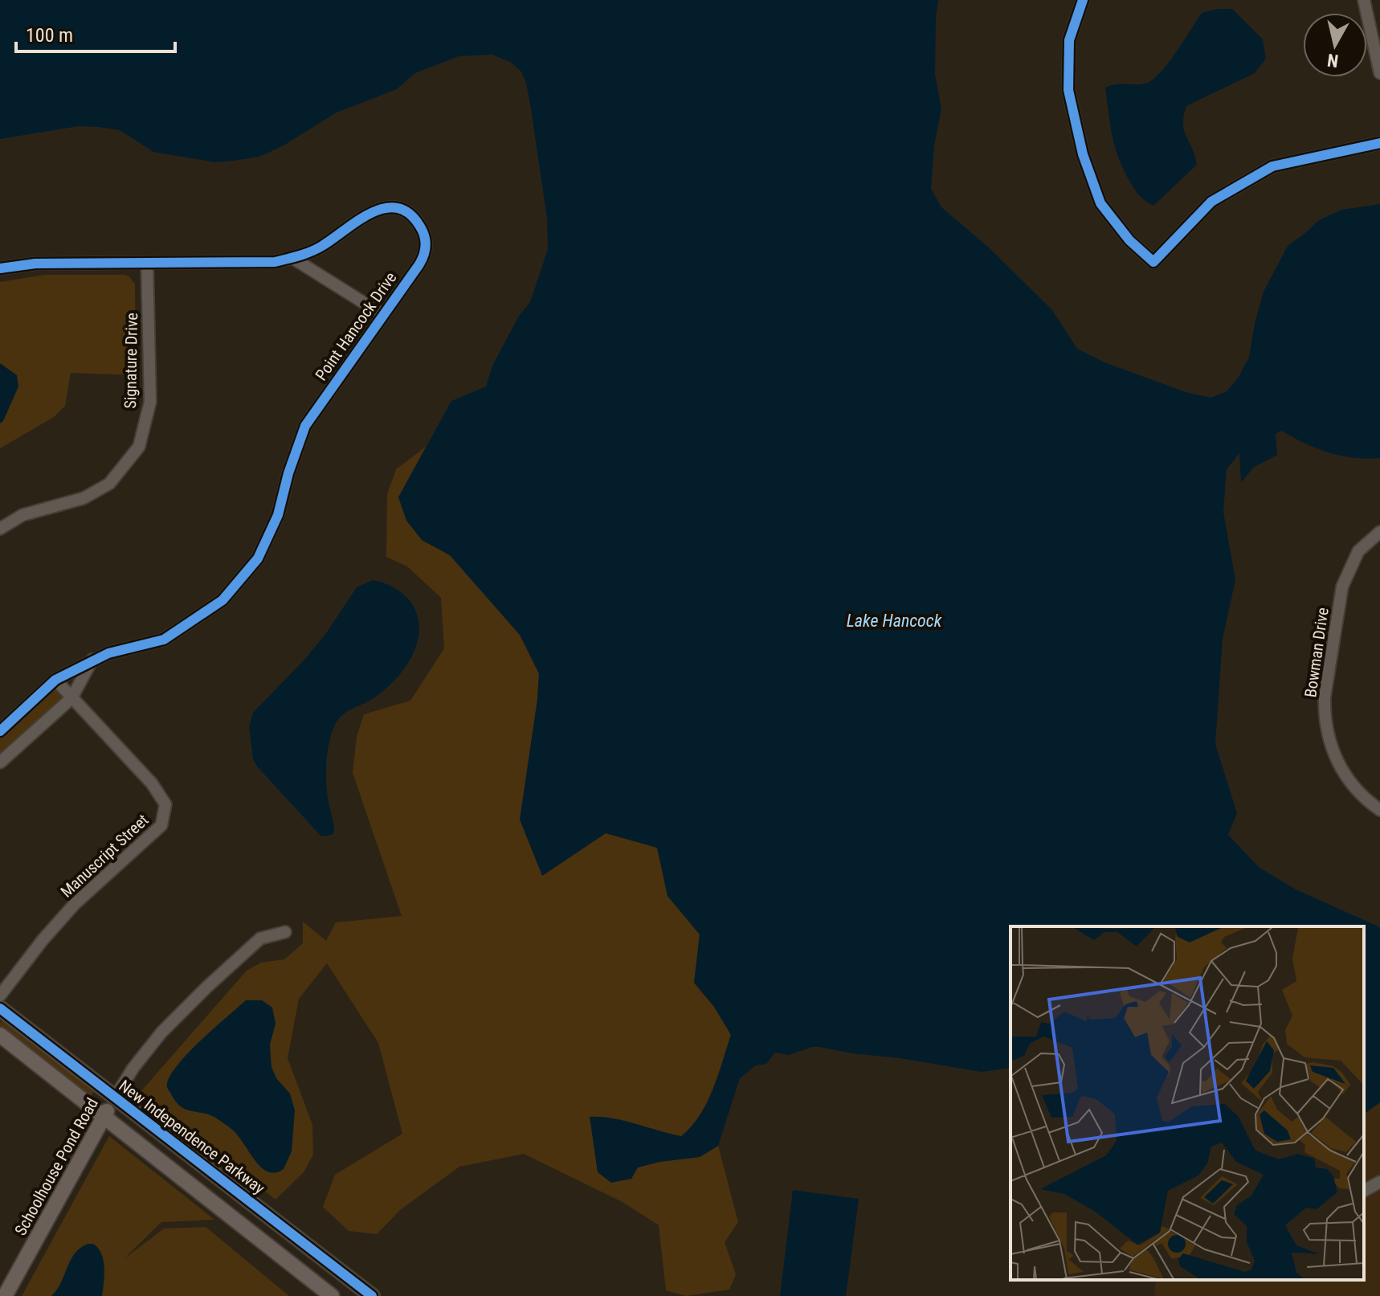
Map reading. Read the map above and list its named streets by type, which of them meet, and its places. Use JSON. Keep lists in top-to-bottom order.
{
  "streets": {
    "street": [
      "Point Hancock Drive",
      "Signature Drive",
      "Bowman Drive",
      "Manuscript Street",
      "New Independence Parkway",
      "Schoolhouse Pond Road"
    ]
  },
  "crossings": [
    ["Point Hancock Drive", "Signature Drive"],
    ["Point Hancock Drive", "Manuscript Street"],
    ["New Independence Parkway", "Schoolhouse Pond Road"]
  ],
  "water": ["Lake Hancock"],
  "scale_bar": "100 m",
  "north": "bottom"
}
